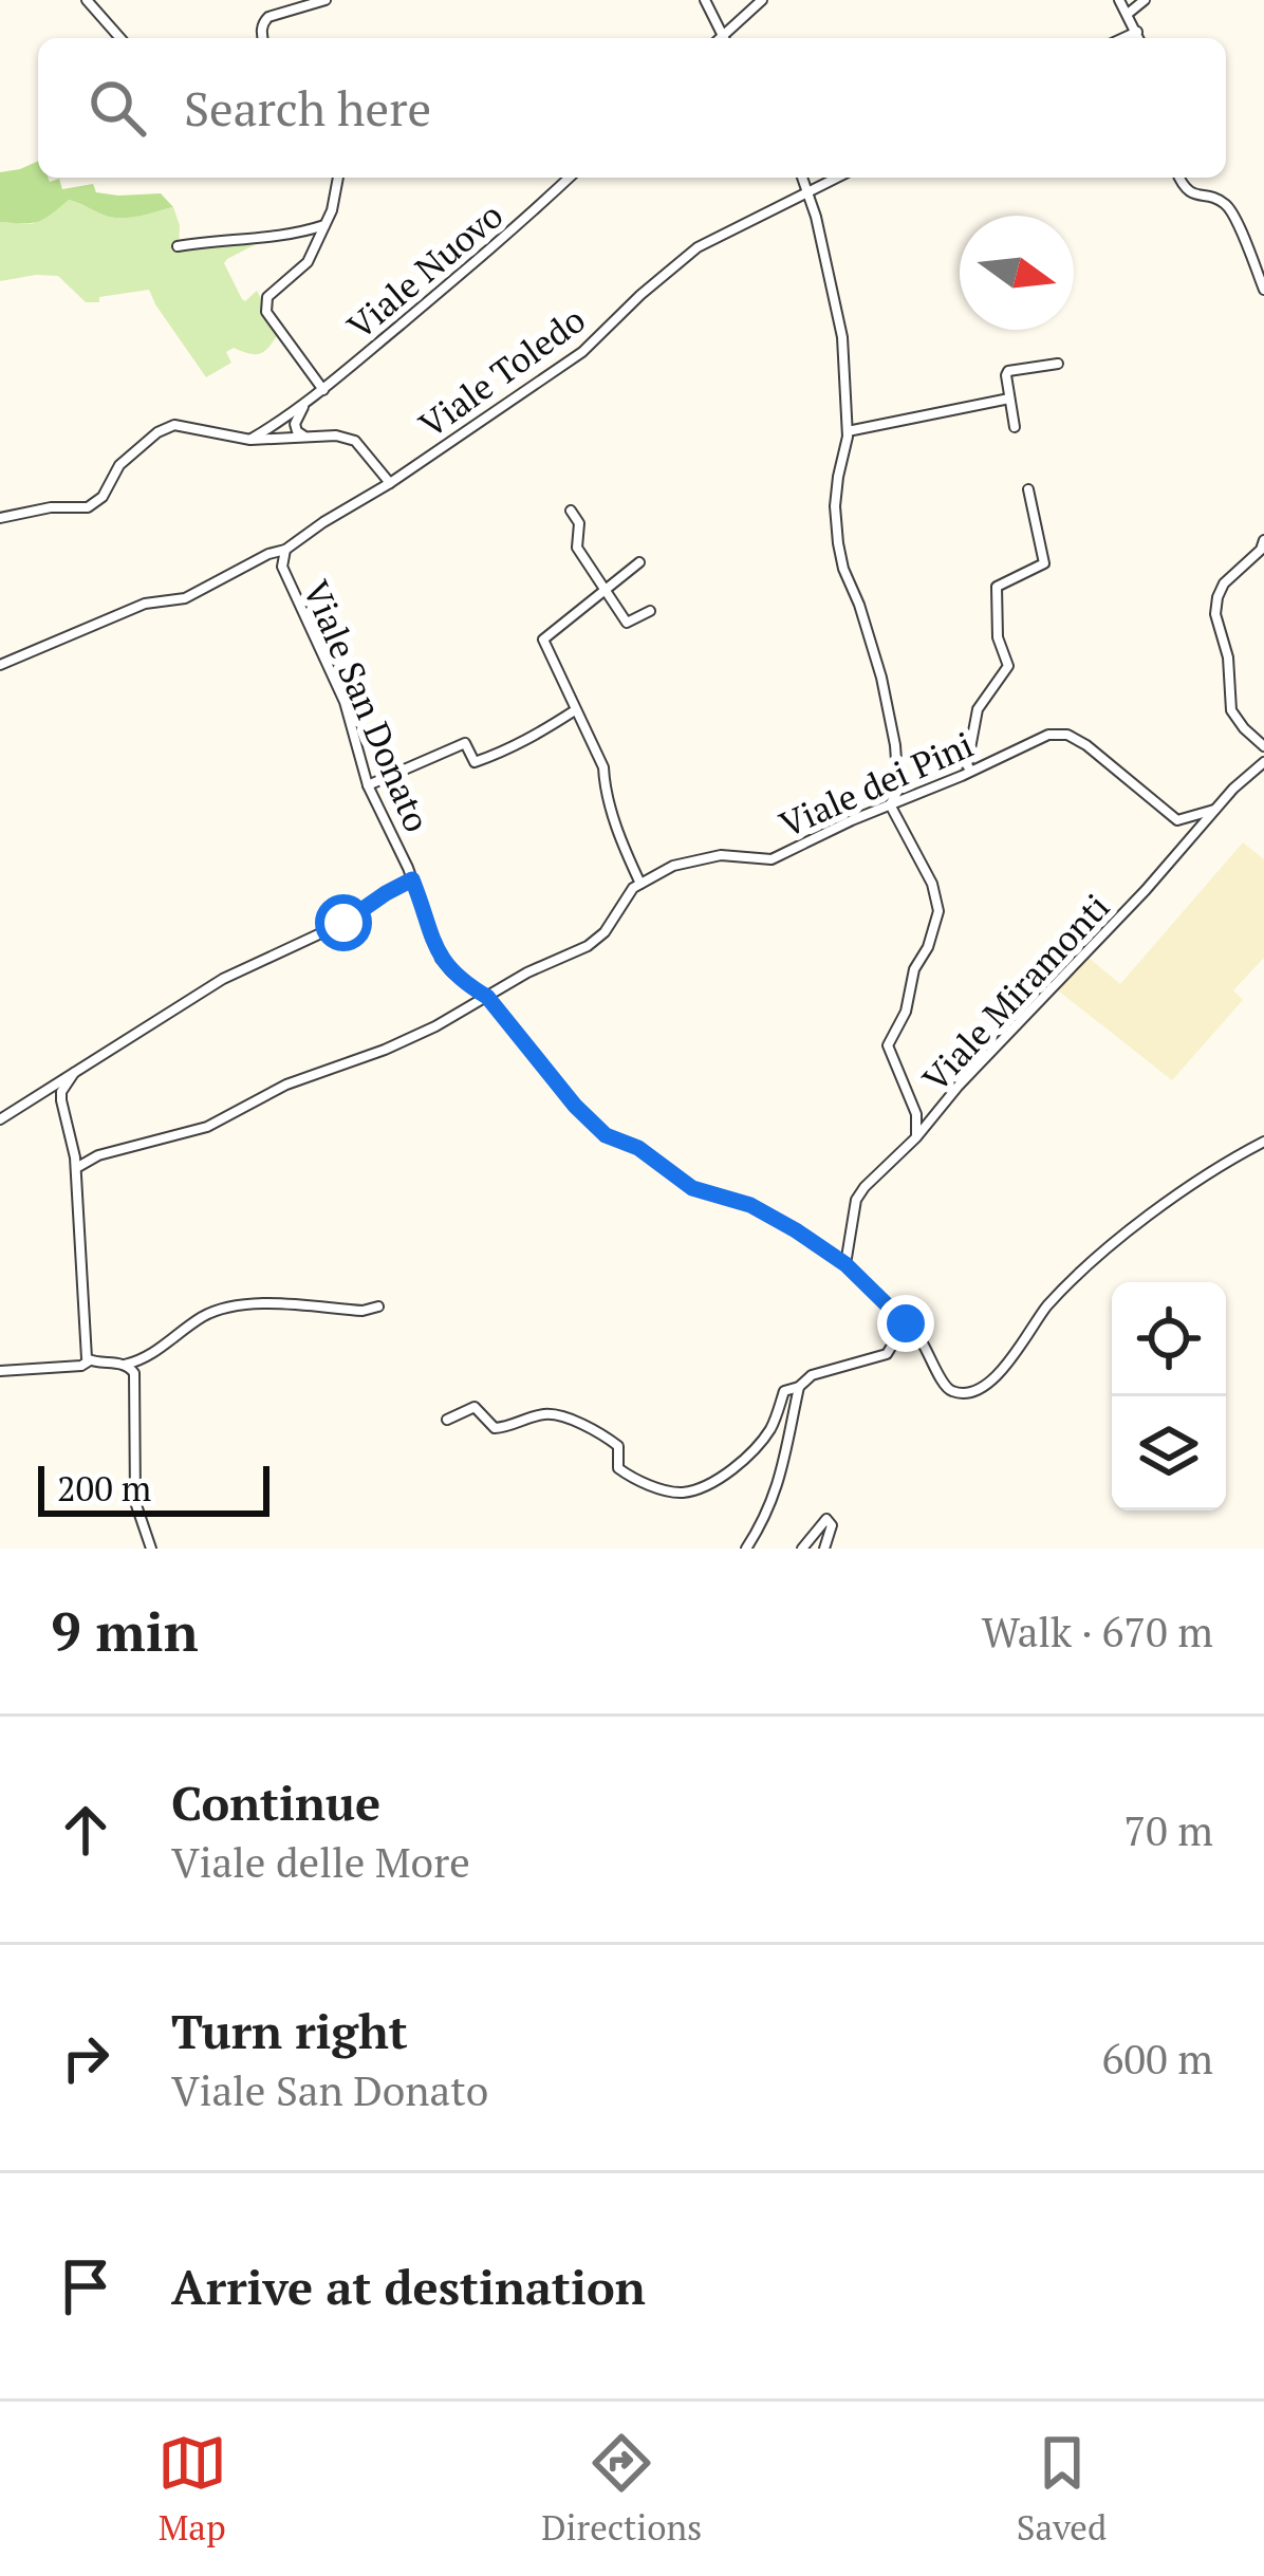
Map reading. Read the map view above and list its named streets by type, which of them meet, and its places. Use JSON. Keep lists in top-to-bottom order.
{
  "streets": {
    "street": [
      "Viale Nuovo",
      "Viale Toledo",
      "Viale San Donato",
      "Viale dei Pini",
      "Viale Miramonti"
    ]
  },
  "crossings": [
    ["Viale Toledo", "Viale San Donato"],
    ["Viale San Donato", "Viale Miramonti"],
    ["Viale dei Pini", "Viale Miramonti"]
  ],
  "scale_bar": "200 m",
  "north": "right",
  "page": {
    "search": "Search here",
    "scale": "200 m",
    "heading": ["9 min", "Walk · 670 m"],
    "list": [
      ["Continue", "Viale delle More", "70 m"],
      ["Turn right", "Viale San Donato", "600 m"],
      "Arrive at destination"
    ],
    "nav": ["Map", "Directions", "Saved"]
  }
}
